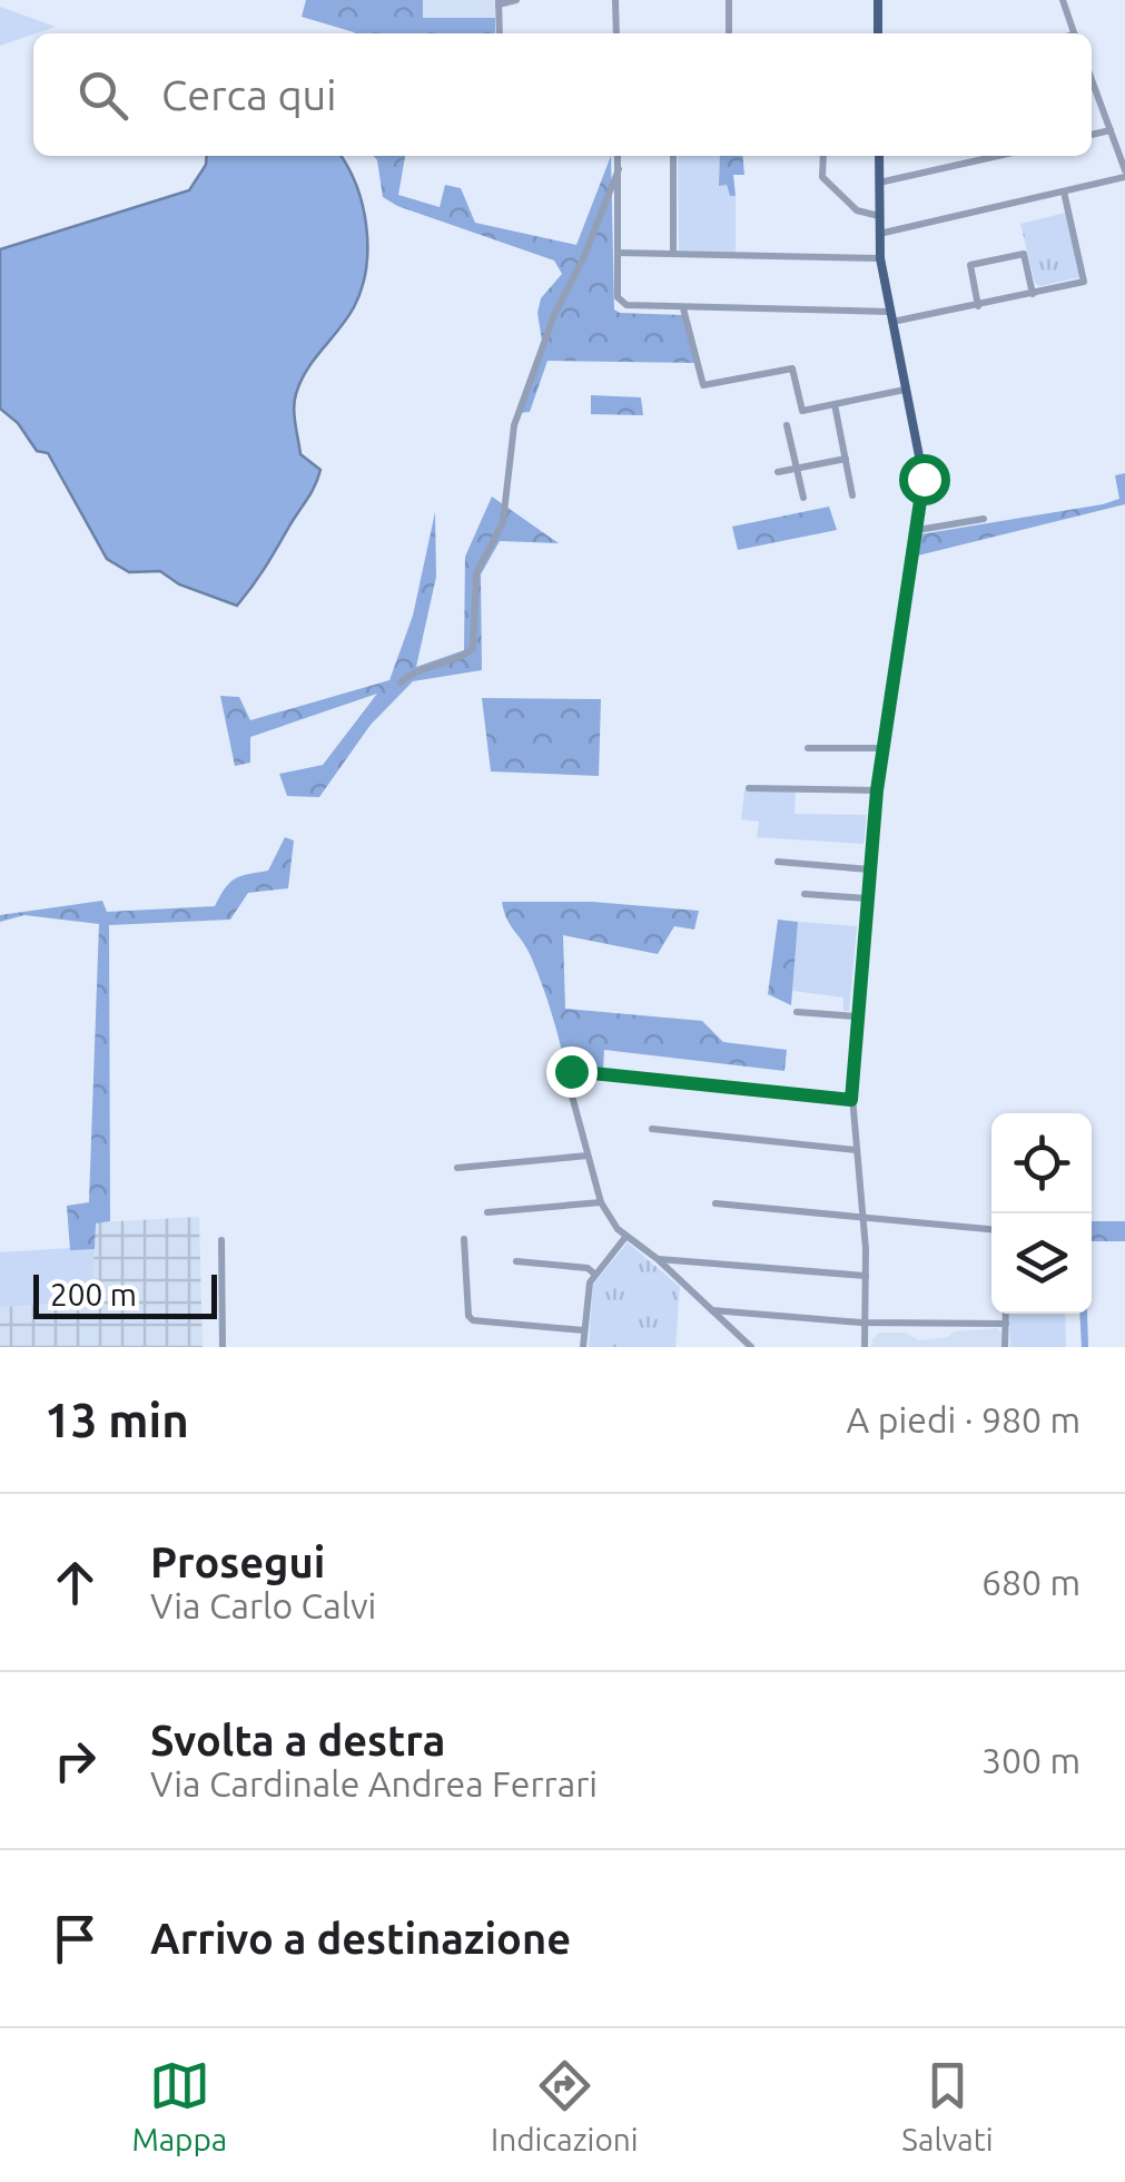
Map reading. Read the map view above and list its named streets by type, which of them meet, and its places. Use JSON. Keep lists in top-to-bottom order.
{
  "scale_bar": "200 m",
  "page": {
    "search": "Cerca qui",
    "scale": "200 m",
    "heading": ["13 min", "A piedi · 980 m"],
    "list": [
      ["Prosegui", "Via Carlo Calvi", "680 m"],
      ["Svolta a destra", "Via Cardinale Andrea Ferrari", "300 m"],
      "Arrivo a destinazione"
    ],
    "nav": ["Mappa", "Indicazioni", "Salvati"]
  }
}
